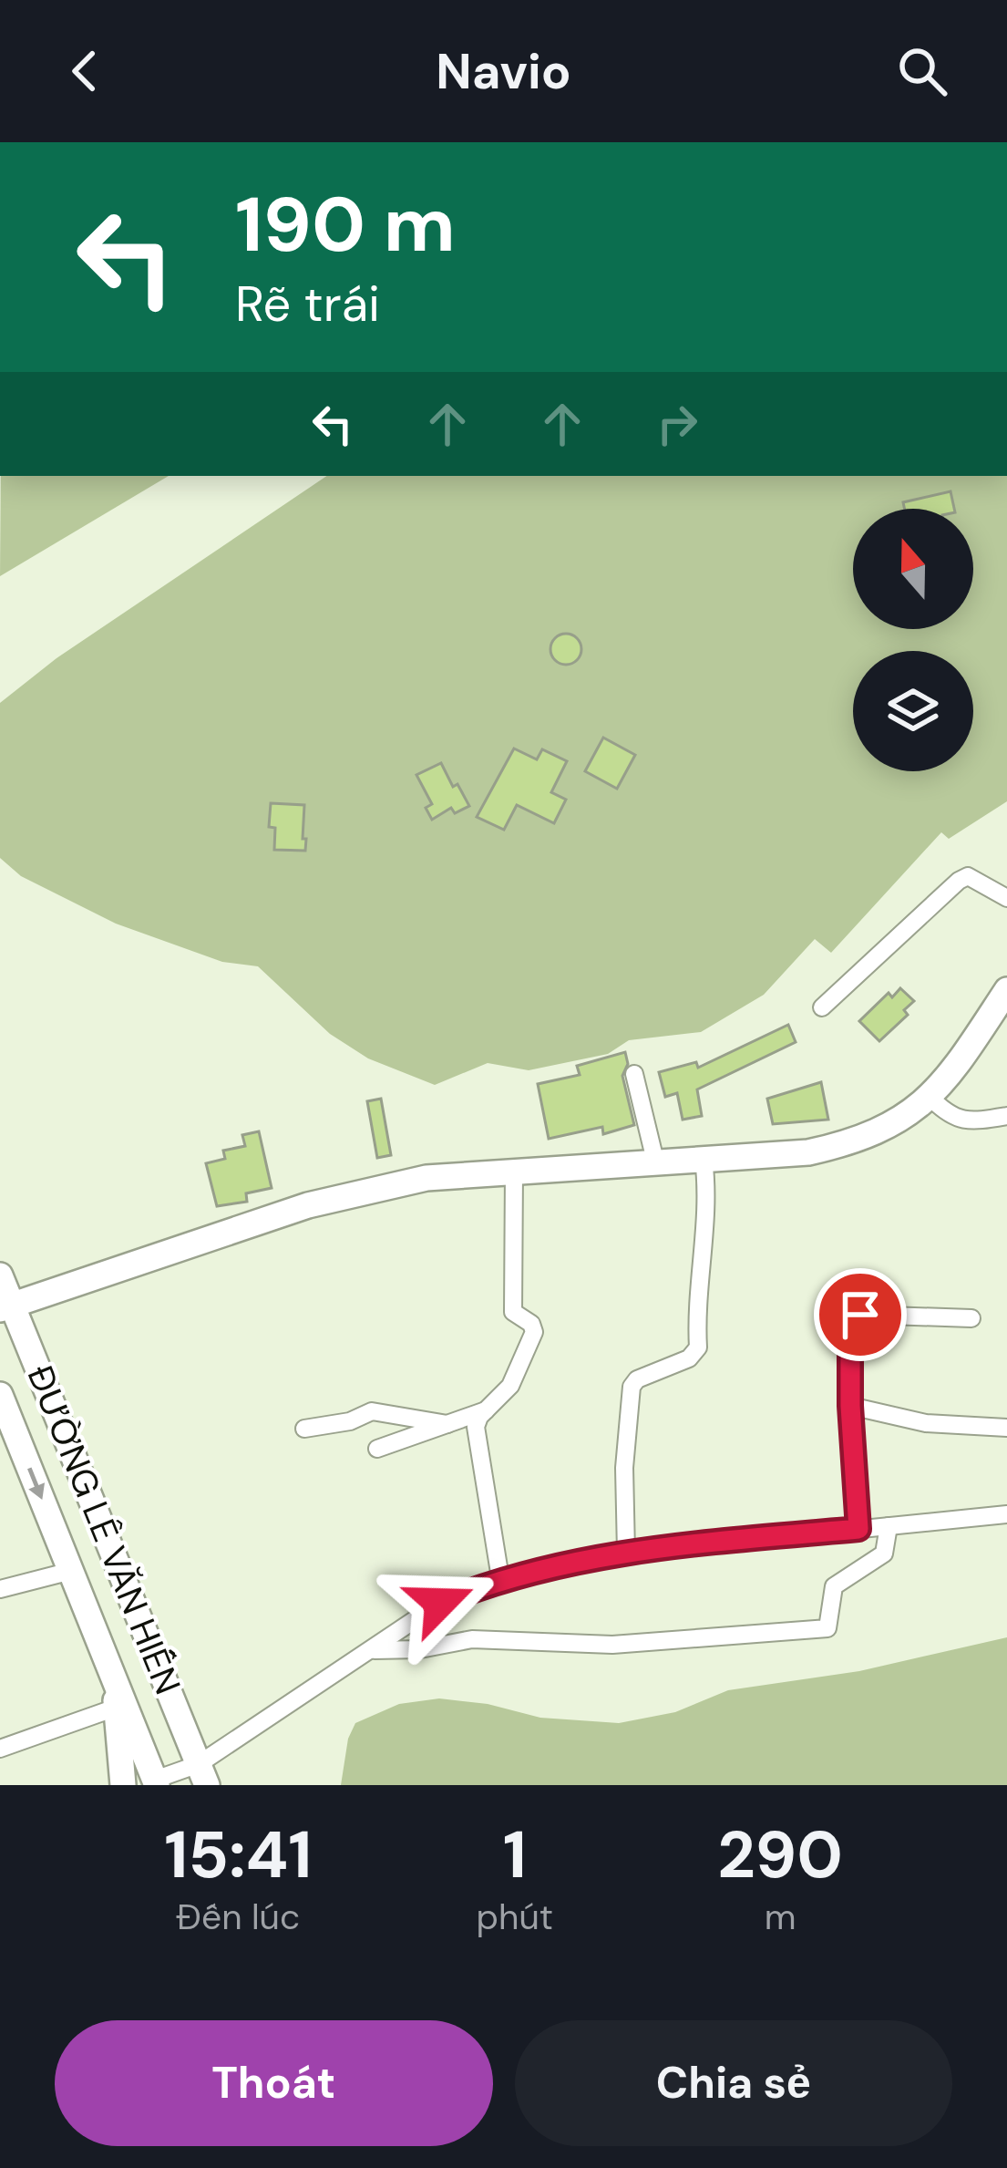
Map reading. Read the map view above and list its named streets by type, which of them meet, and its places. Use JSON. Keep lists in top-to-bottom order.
{
  "streets": {
    "street": ["ĐƯỜNG LÊ VĂN HIẾN"]
  },
  "north": "top",
  "page": {
    "header": "Navio",
    "turn": ["190 m", "Rẽ trái"],
    "eta": [
      "15:41",
      "Đến lúc",
      "1",
      "phút",
      "290",
      "m"
    ],
    "buttons": ["Thoát", "Chia sẻ"]
  }
}
